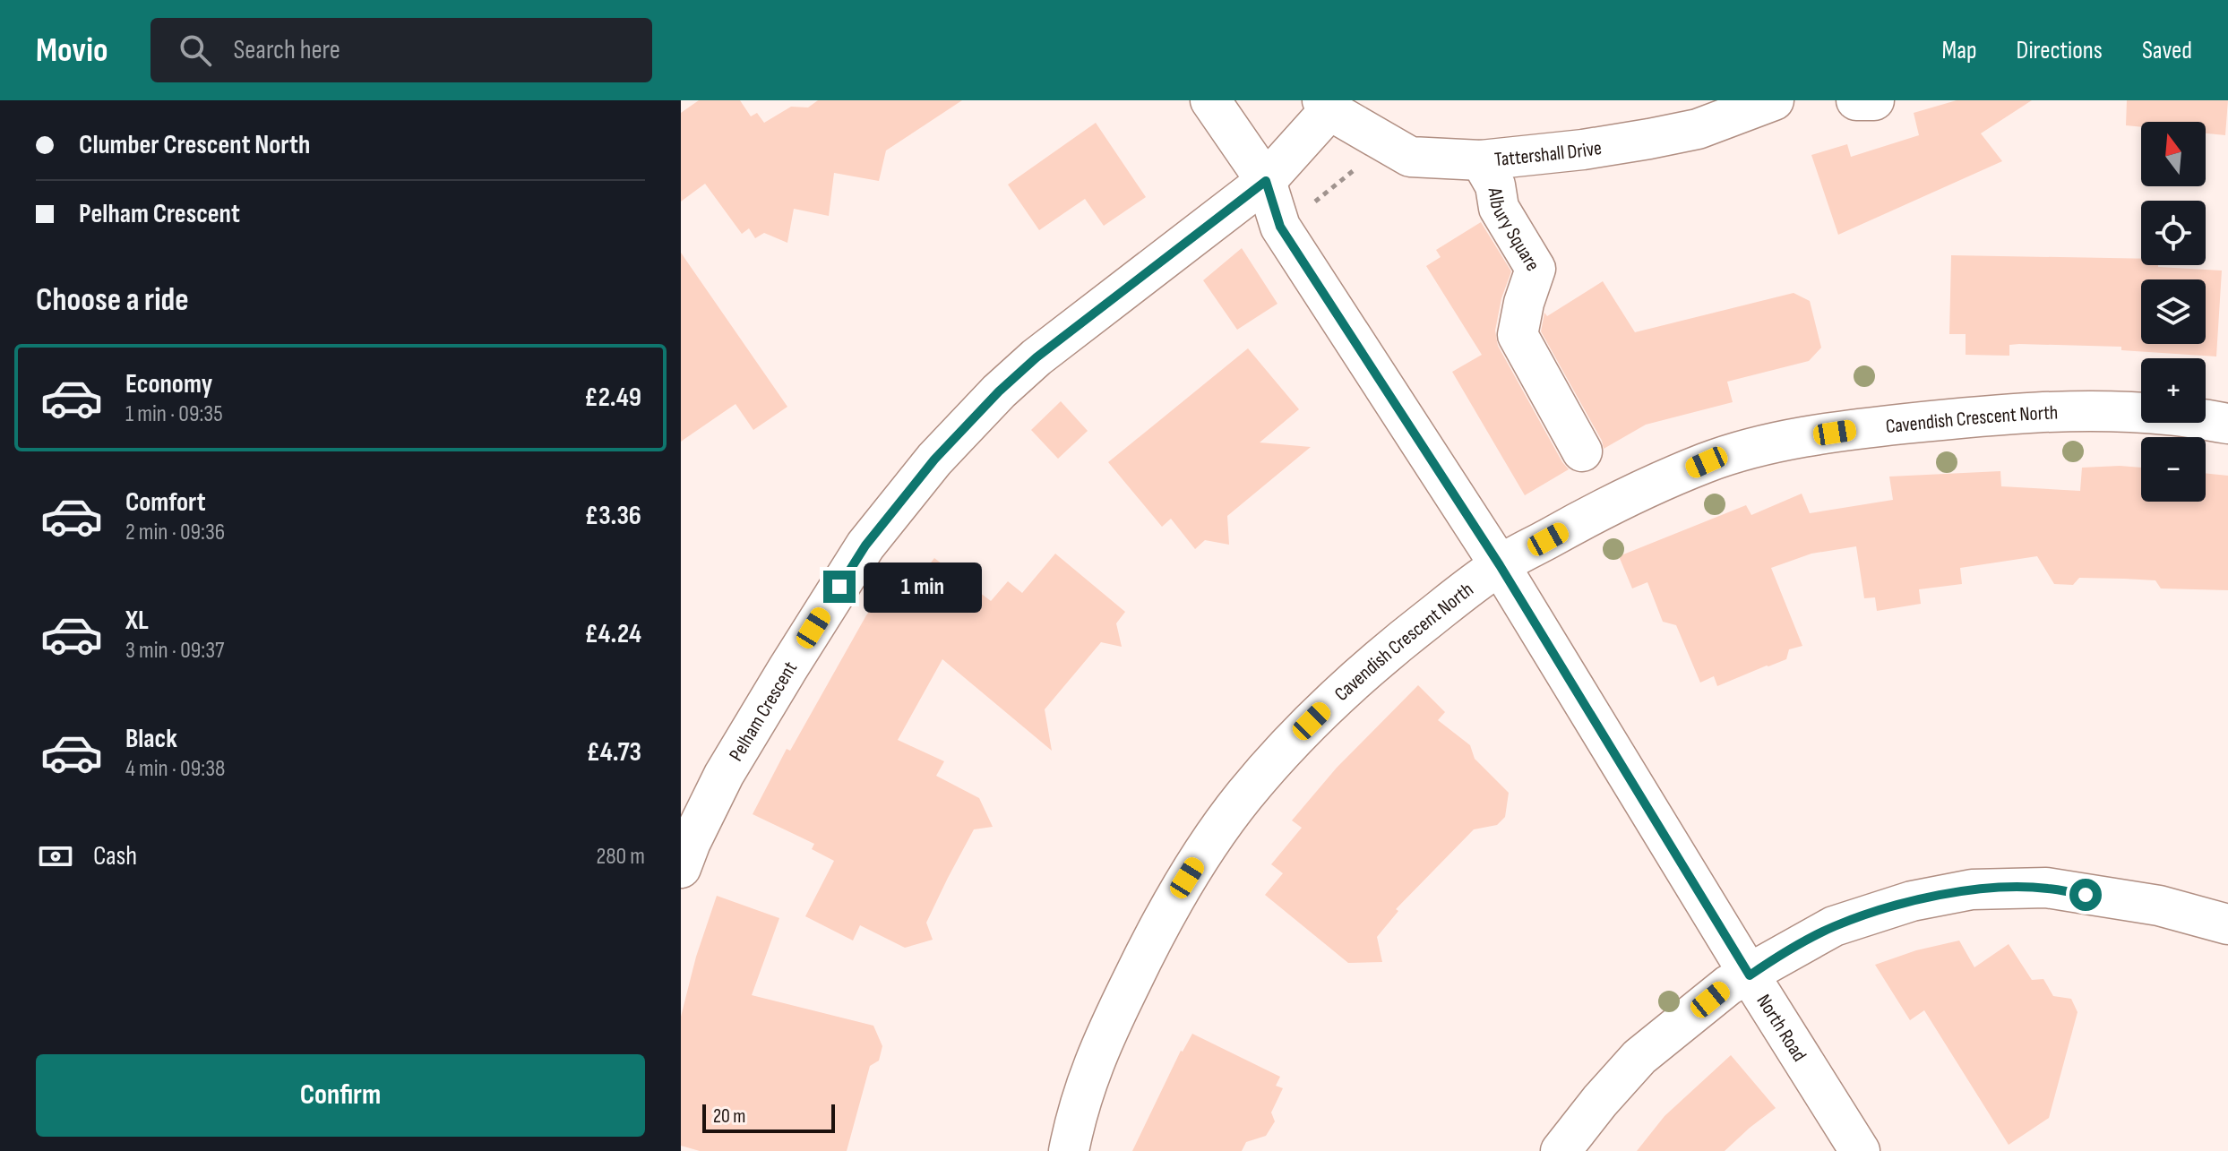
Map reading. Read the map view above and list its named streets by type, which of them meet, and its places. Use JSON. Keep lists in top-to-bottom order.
{
  "streets": {
    "street": [
      "Tattershall Drive",
      "Albury Square",
      "Cavendish Crescent North",
      "Pelham Crescent",
      "North Road"
    ]
  },
  "crossings": [
    ["Tattershall Drive", "Albury Square"],
    ["Tattershall Drive", "Pelham Crescent"],
    ["Tattershall Drive", "North Road"],
    ["Cavendish Crescent North", "North Road"],
    ["Pelham Crescent", "North Road"]
  ],
  "scale_bar": "20 m",
  "north": "top",
  "page": {
    "header": "Movio",
    "search": "Search here",
    "nav": ["Map", "Directions", "Saved"],
    "banner": ["Clumber Crescent North", "Pelham Crescent"],
    "map_buttons": ["+", "−"],
    "heading": "Choose a ride",
    "list": [
      {
        "name": "Economy",
        "note": "1 min · 09:35",
        "value": "£2.49"
      },
      {
        "name": "Comfort",
        "note": "2 min · 09:36",
        "value": "£3.36"
      },
      {
        "name": "XL",
        "note": "3 min · 09:37",
        "value": "£4.24"
      },
      {
        "name": "Black",
        "note": "4 min · 09:38",
        "value": "£4.73"
      }
    ],
    "bubble": "1 min",
    "pay": ["Cash", "280 m"],
    "buttons": "Confirm",
    "scale": "20 m"
  }
}
